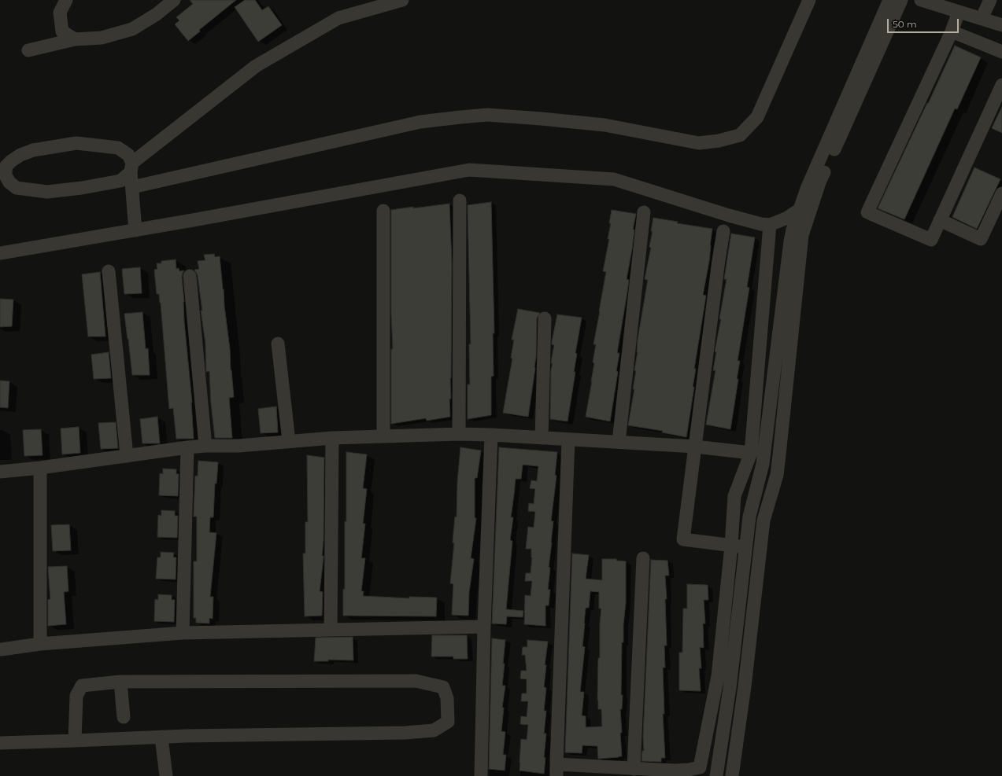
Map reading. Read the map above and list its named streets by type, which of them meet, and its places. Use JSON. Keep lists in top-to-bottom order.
{
  "scale_bar": "50 m"
}
